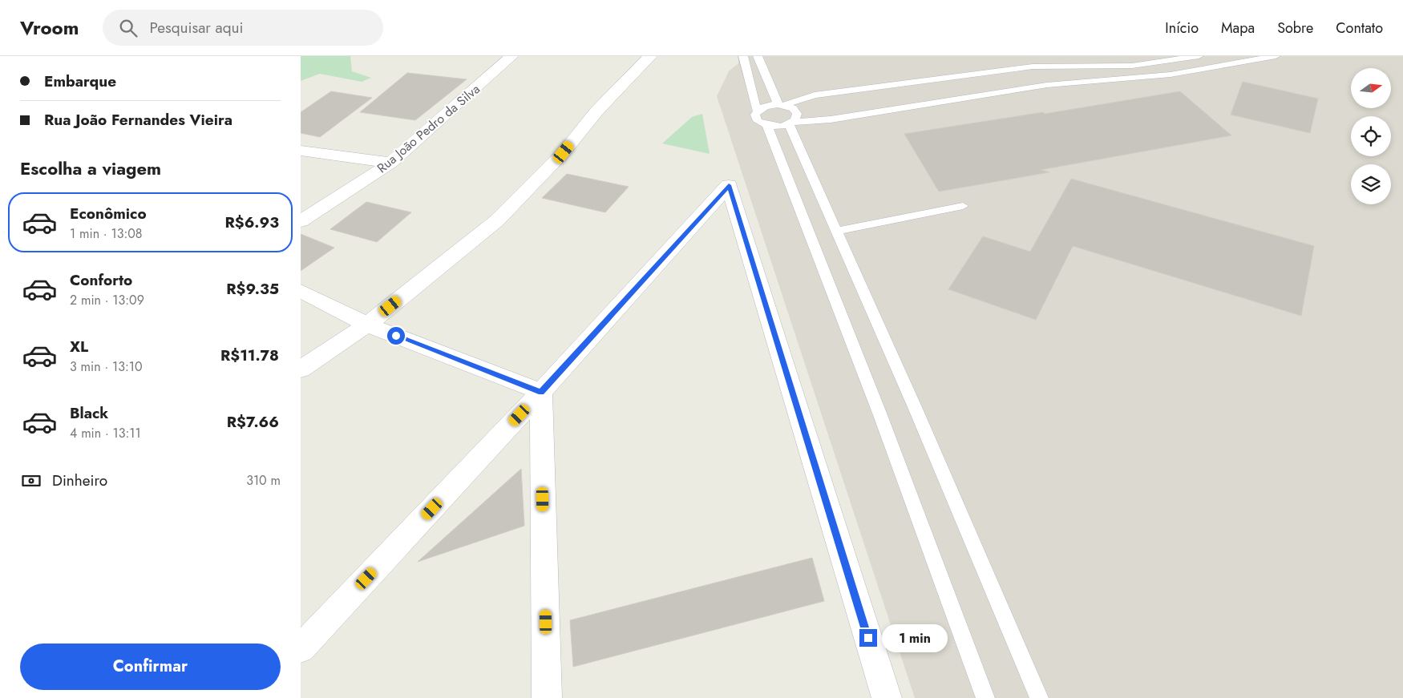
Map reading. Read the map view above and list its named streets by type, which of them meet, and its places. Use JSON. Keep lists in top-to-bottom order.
{
  "streets": {
    "street": ["Rua João Pedro da Silva"]
  },
  "north": "right",
  "page": {
    "header": "Vroom",
    "search": "Pesquisar aqui",
    "nav": [
      "Início",
      "Mapa",
      "Sobre",
      "Contato"
    ],
    "banner": ["Embarque", "Rua João Fernandes Vieira"],
    "heading": "Escolha a viagem",
    "list": [
      {
        "name": "Econômico",
        "note": "1 min · 13:08",
        "value": "R$6.93"
      },
      {
        "name": "Conforto",
        "note": "2 min · 13:09",
        "value": "R$9.35"
      },
      {
        "name": "XL",
        "note": "3 min · 13:10",
        "value": "R$11.78"
      },
      {
        "name": "Black",
        "note": "4 min · 13:11",
        "value": "R$7.66"
      }
    ],
    "pay": ["Dinheiro", "310 m"],
    "bubble": "1 min",
    "buttons": "Confirmar"
  }
}
